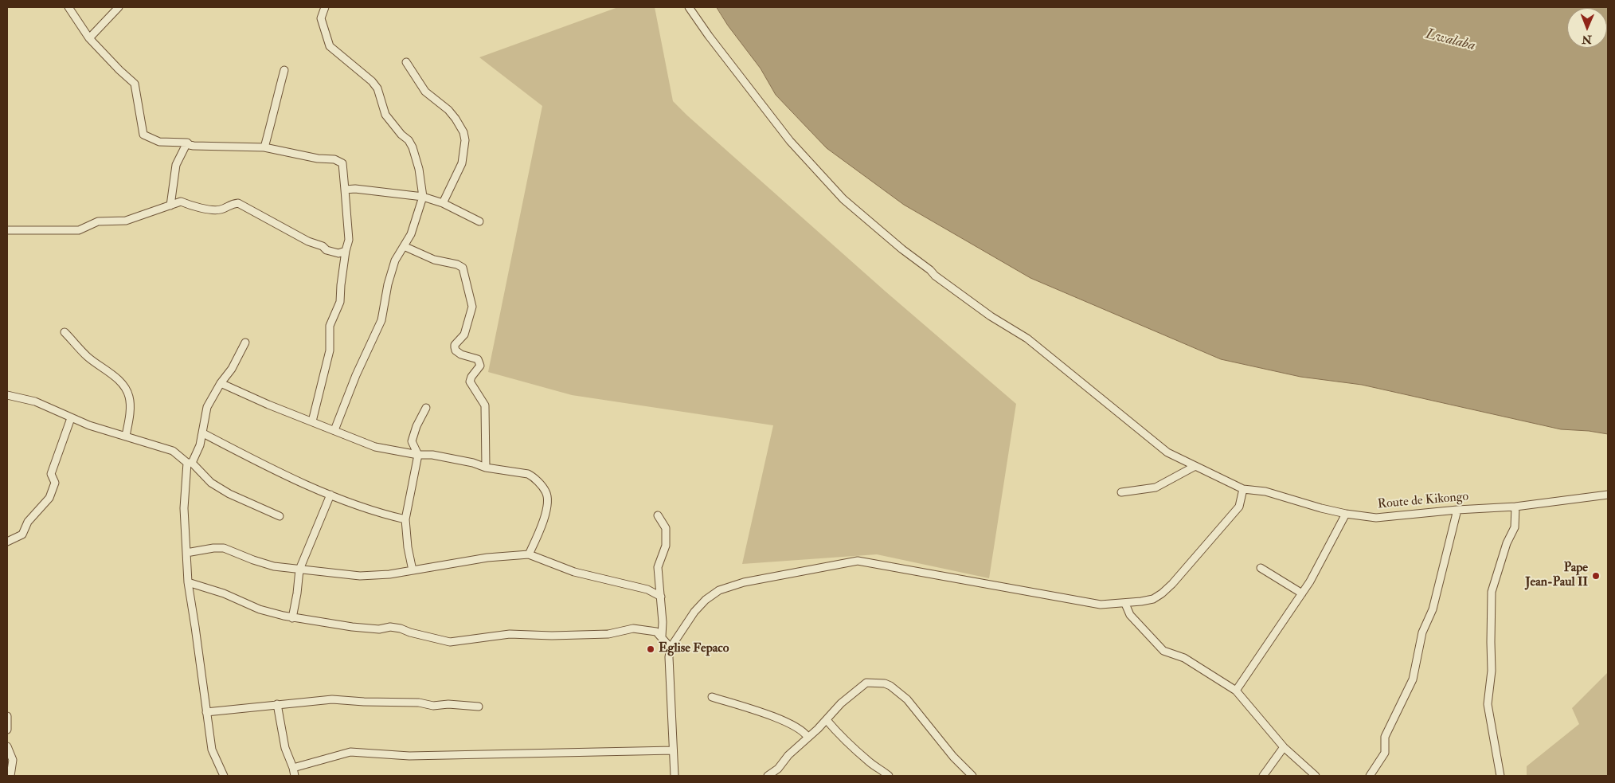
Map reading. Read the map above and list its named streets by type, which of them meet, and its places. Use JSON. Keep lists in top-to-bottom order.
{
  "streets": {
    "street": ["Route de Kikongo"]
  },
  "water": ["Lwalaba"],
  "places": ["Pape Jean-Paul II", "Eglise Fepaco"],
  "north": "bottom"
}
